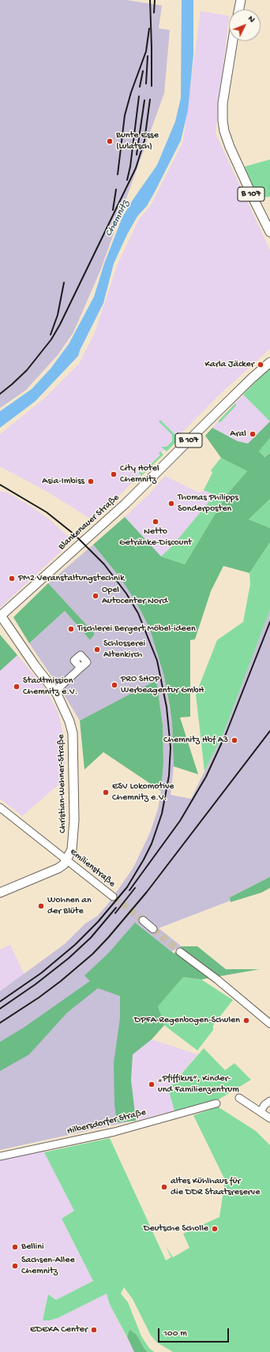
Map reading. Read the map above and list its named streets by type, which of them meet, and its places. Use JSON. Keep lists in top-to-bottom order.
{
  "streets": {
    "main road": ["B 107", "Blankenauer Straße", "Christian-Wehner-Straße"],
    "street": ["Emilienstraße", "Hilbersdorfer Straße"]
  },
  "crossings": [
    ["Blankenauer Straße", "Christian-Wehner-Straße"],
    ["Christian-Wehner-Straße", "Emilienstraße"]
  ],
  "water": ["Chemnitz"],
  "places": [
    "Bunte Esse (Lulatsch)",
    "Karla Jäcker",
    "Aral",
    "City Hotel Chemnitz",
    "Asia-Imbiss",
    "Thomas Philipps Sonderposten",
    "Netto Getränke-Discount",
    "PM2 Veranstaltungstechnik",
    "Opel Autocenter Nord",
    "Tischlerei Bergert Möbel-ideen",
    "Schlosserei Altenkirch",
    "PRO SHOP Werbeagentur GmbH",
    "Stadtmission Chemnitz e.V.",
    "Chemnitz Hbf A3",
    "ESV Lokomotive Chemnitz e.V.",
    "Wohnen an der Blüte",
    "DPFA-Regenbogen-Schulen",
    "„Pfiffikus“, Kinder- und Familienzentrum",
    "altes Kühlhaus für die DDR Staatsreserve",
    "Deutsche Scholle",
    "Bellini",
    "Sachsen-Allee Chemnitz",
    "EDEKA Center"
  ],
  "scale_bar": "100 m",
  "north": "top right"
}
